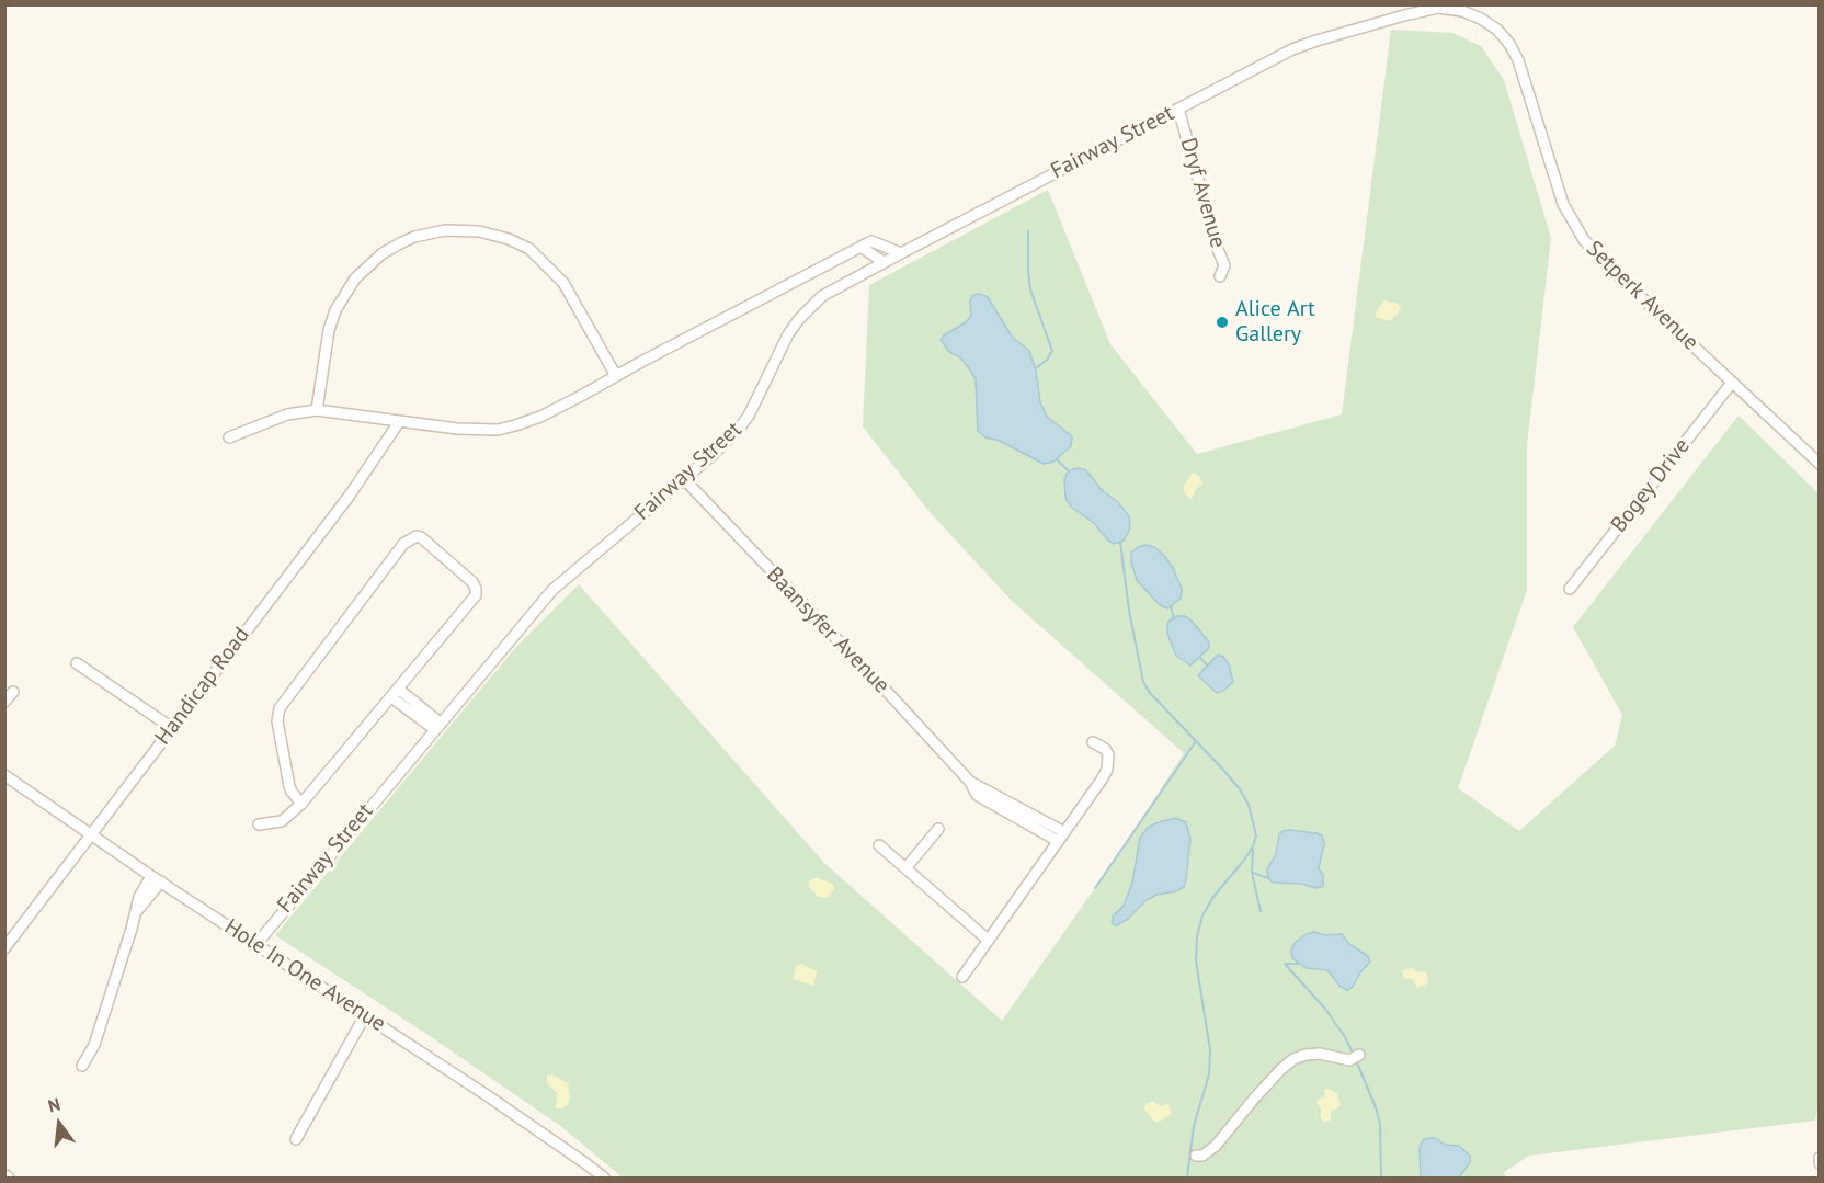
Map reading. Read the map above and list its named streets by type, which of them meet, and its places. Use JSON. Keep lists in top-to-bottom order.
{
  "streets": {
    "street": [
      "Fairway Street",
      "Dryf Avenue",
      "Setperk Avenue",
      "Bogey Drive",
      "Baansyfer Avenue",
      "Handicap Road",
      "Hole In One Avenue"
    ]
  },
  "crossings": [
    ["Fairway Street", "Dryf Avenue"],
    ["Fairway Street", "Setperk Avenue"],
    ["Fairway Street", "Baansyfer Avenue"],
    ["Fairway Street", "Hole In One Avenue"],
    ["Setperk Avenue", "Bogey Drive"],
    ["Handicap Road", "Hole In One Avenue"]
  ],
  "places": ["Alice Art Gallery"],
  "north": "top"
}
